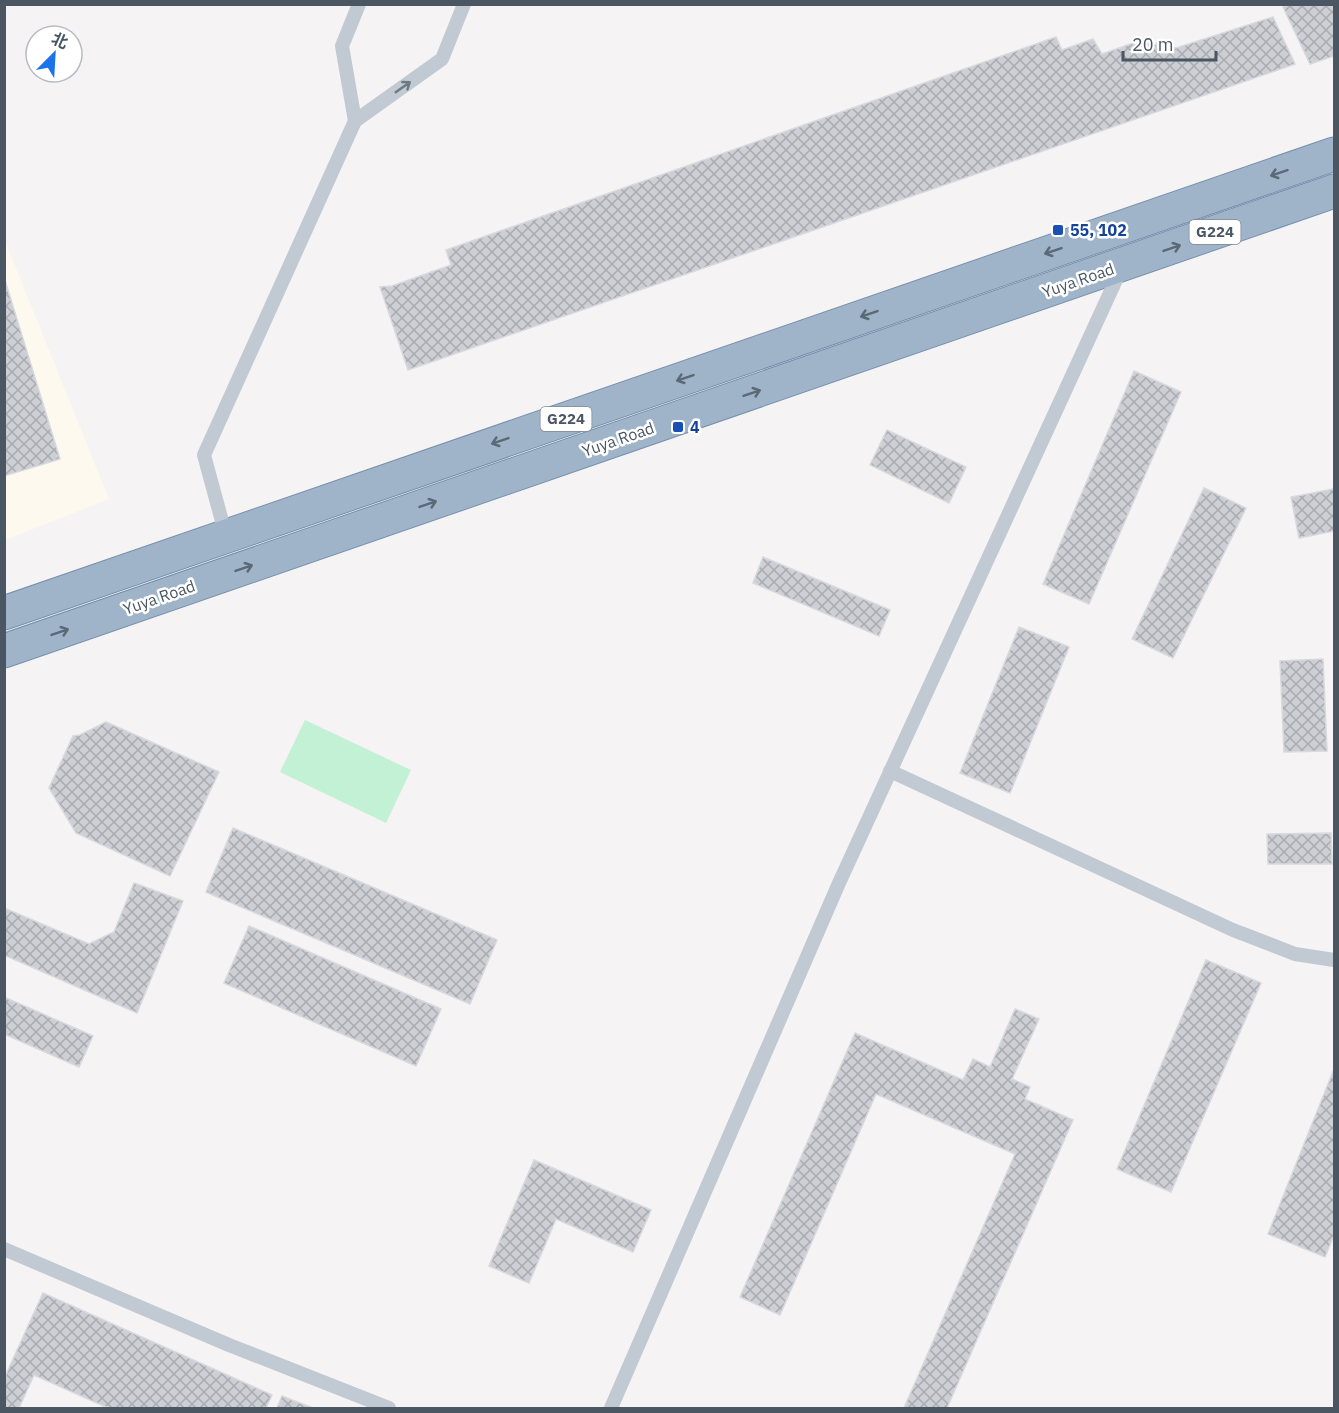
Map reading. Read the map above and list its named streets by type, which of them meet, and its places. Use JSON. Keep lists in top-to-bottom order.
{
  "streets": {
    "highway": ["G224", "Yuya Road"]
  },
  "places": {
    "transit": ["55, 102", "4"]
  },
  "scale_bar": "20 m",
  "north": "top right"
}
